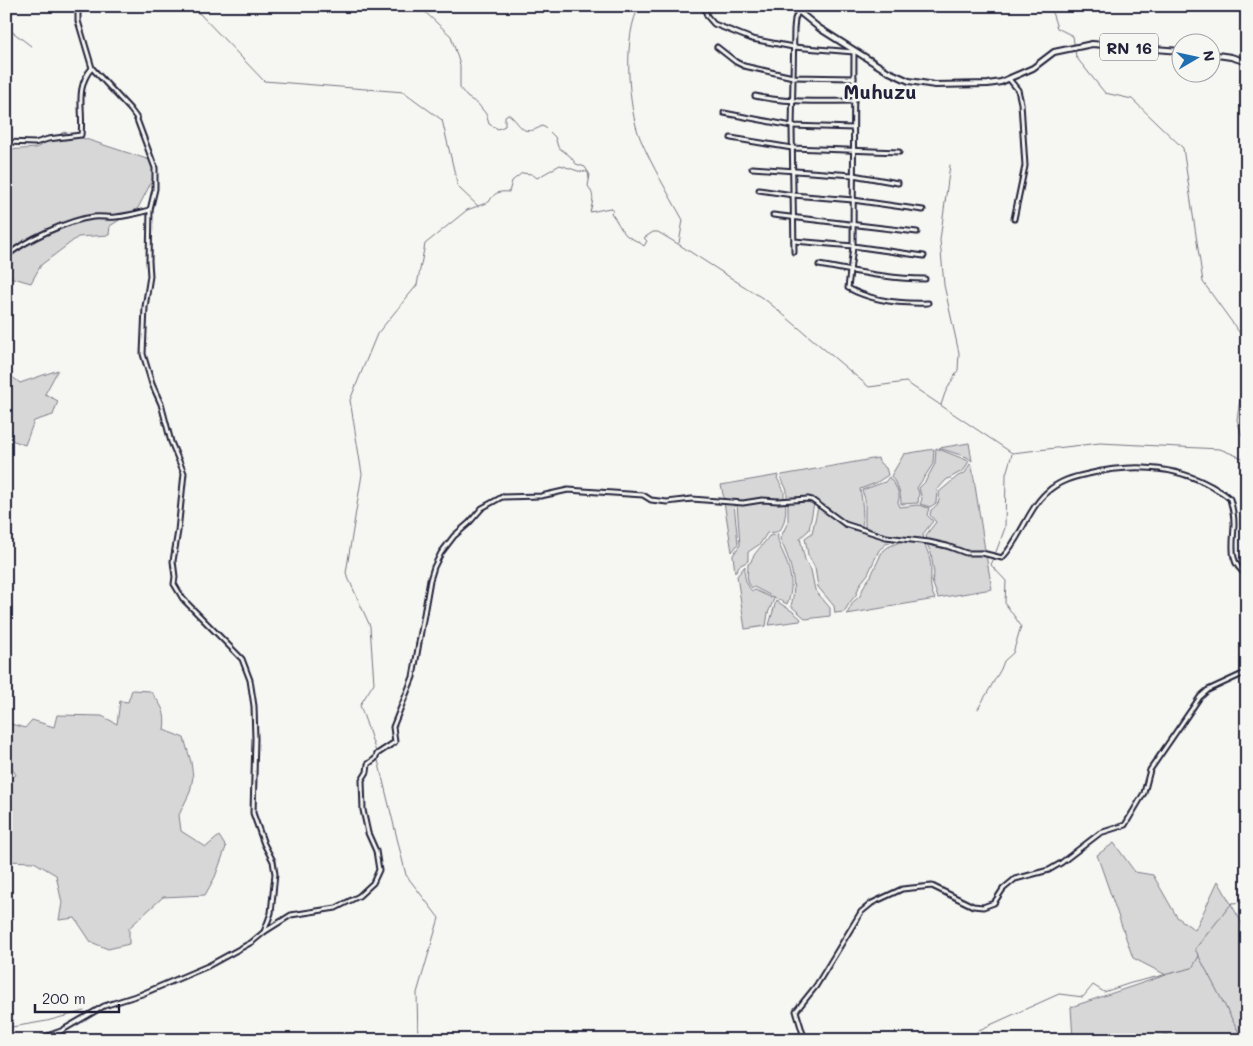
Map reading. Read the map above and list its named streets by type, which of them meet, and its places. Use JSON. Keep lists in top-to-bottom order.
{
  "streets": {
    "main road": ["RN 16"]
  },
  "districts": ["Muhuzu"],
  "scale_bar": "200 m",
  "north": "right"
}
